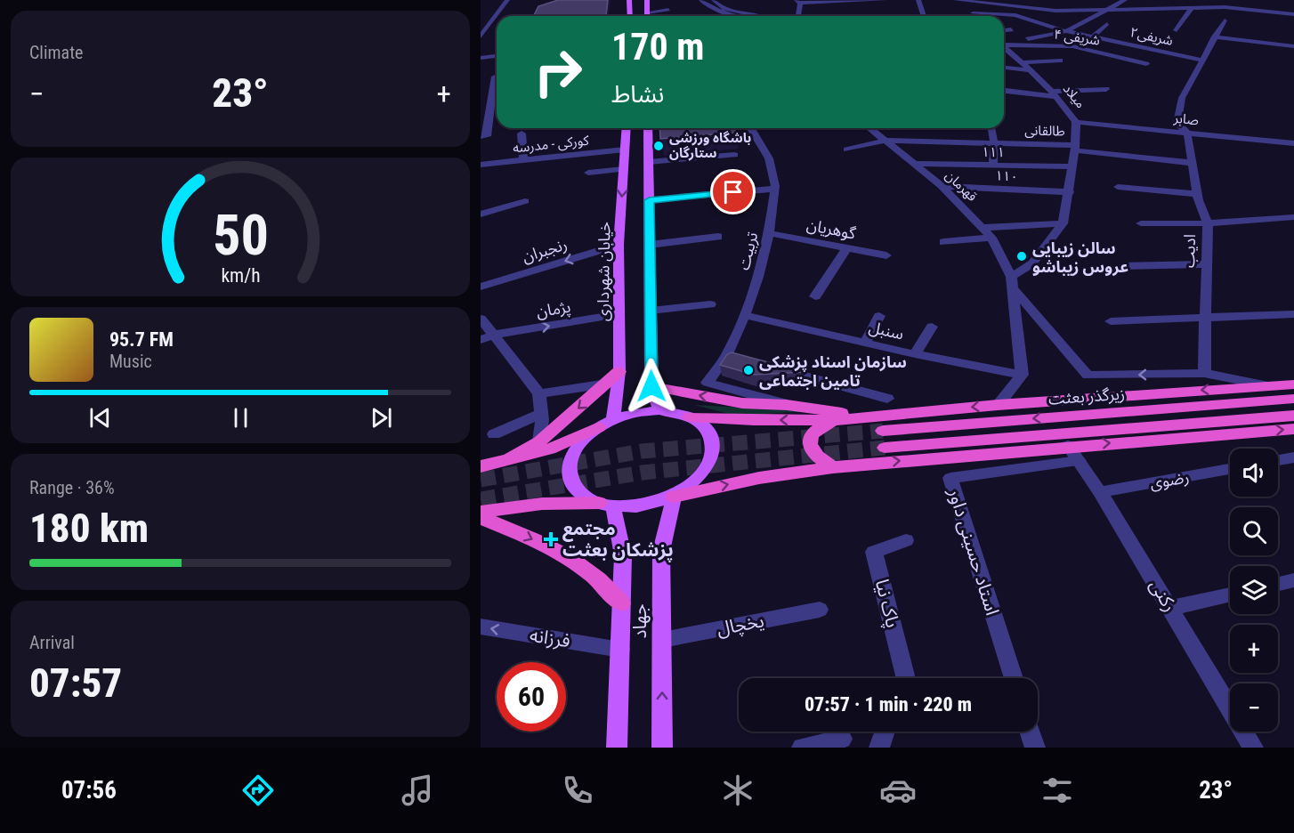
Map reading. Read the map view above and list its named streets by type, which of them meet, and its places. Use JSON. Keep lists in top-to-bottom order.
{
  "streets": {
    "highway": ["زیرگذر بعثت"],
    "main road": ["خیابان شهرداری", "جهاد"],
    "street": [
      "شریفی۲",
      "شریفی ۴",
      "میلاد",
      "صابر",
      "طالقانی",
      "کورکی - مدرسه",
      "۱۱۱",
      "۱۱۰",
      "قهرمان",
      "گوهریان",
      "رنجبران",
      "تربیت",
      "ادیب",
      "پژمان",
      "سنبل",
      "رضوی",
      "استاد حسینی داور",
      "رکنی",
      "پاک نیا",
      "یخچال",
      "فرزانه"
    ]
  },
  "crossings": [
    ["شریفی۲", "ادیب"],
    ["میلاد", "صابر"],
    ["میلاد", "طالقانی"],
    ["میلاد", "۱۱۱"],
    ["میلاد", "۱۱۰"],
    ["میلاد", "قهرمان"],
    ["صابر", "ادیب"],
    ["طالقانی", "قهرمان"],
    ["طالقانی", "ادیب"],
    ["کورکی - مدرسه", "خیابان شهرداری"],
    ["۱۱۱", "قهرمان"],
    ["۱۱۰", "قهرمان"],
    ["گوهریان", "تربیت"],
    ["رنجبران", "خیابان شهرداری"],
    ["تربیت", "سنبل"],
    ["خیابان شهرداری", "پژمان"],
    ["خیابان شهرداری", "جهاد"],
    ["رضوی", "رکنی"],
    ["استاد حسینی داور", "رکنی"],
    ["جهاد", "یخچال"],
    ["جهاد", "فرزانه"]
  ],
  "one_way": ["فرزانه"],
  "places": {
    "other": ["باشگاه ورزشی ستارگان", "سالن زیبایی عروس زیباشو", "سازمان اسناد پزشکی تامین اجتماعی"],
    "health": ["مجتمع پزشکان بعثت"]
  },
  "page": {
    "tile": [
      "Climate",
      ["Range · 36%", "180 km"],
      ["Arrival", "07:57"]
    ],
    "turn": ["170 m", "نشاط"],
    "heat": ["−", "23°", "+"],
    "song": ["95.7 FM", "Music"],
    "map_buttons": ["+", "−"],
    "limit": "60",
    "trip": "07:57 · 1 min · 220 m",
    "tabs": ["07:56", "23°"],
    "gauge": ["50", "km/h"]
  }
}
